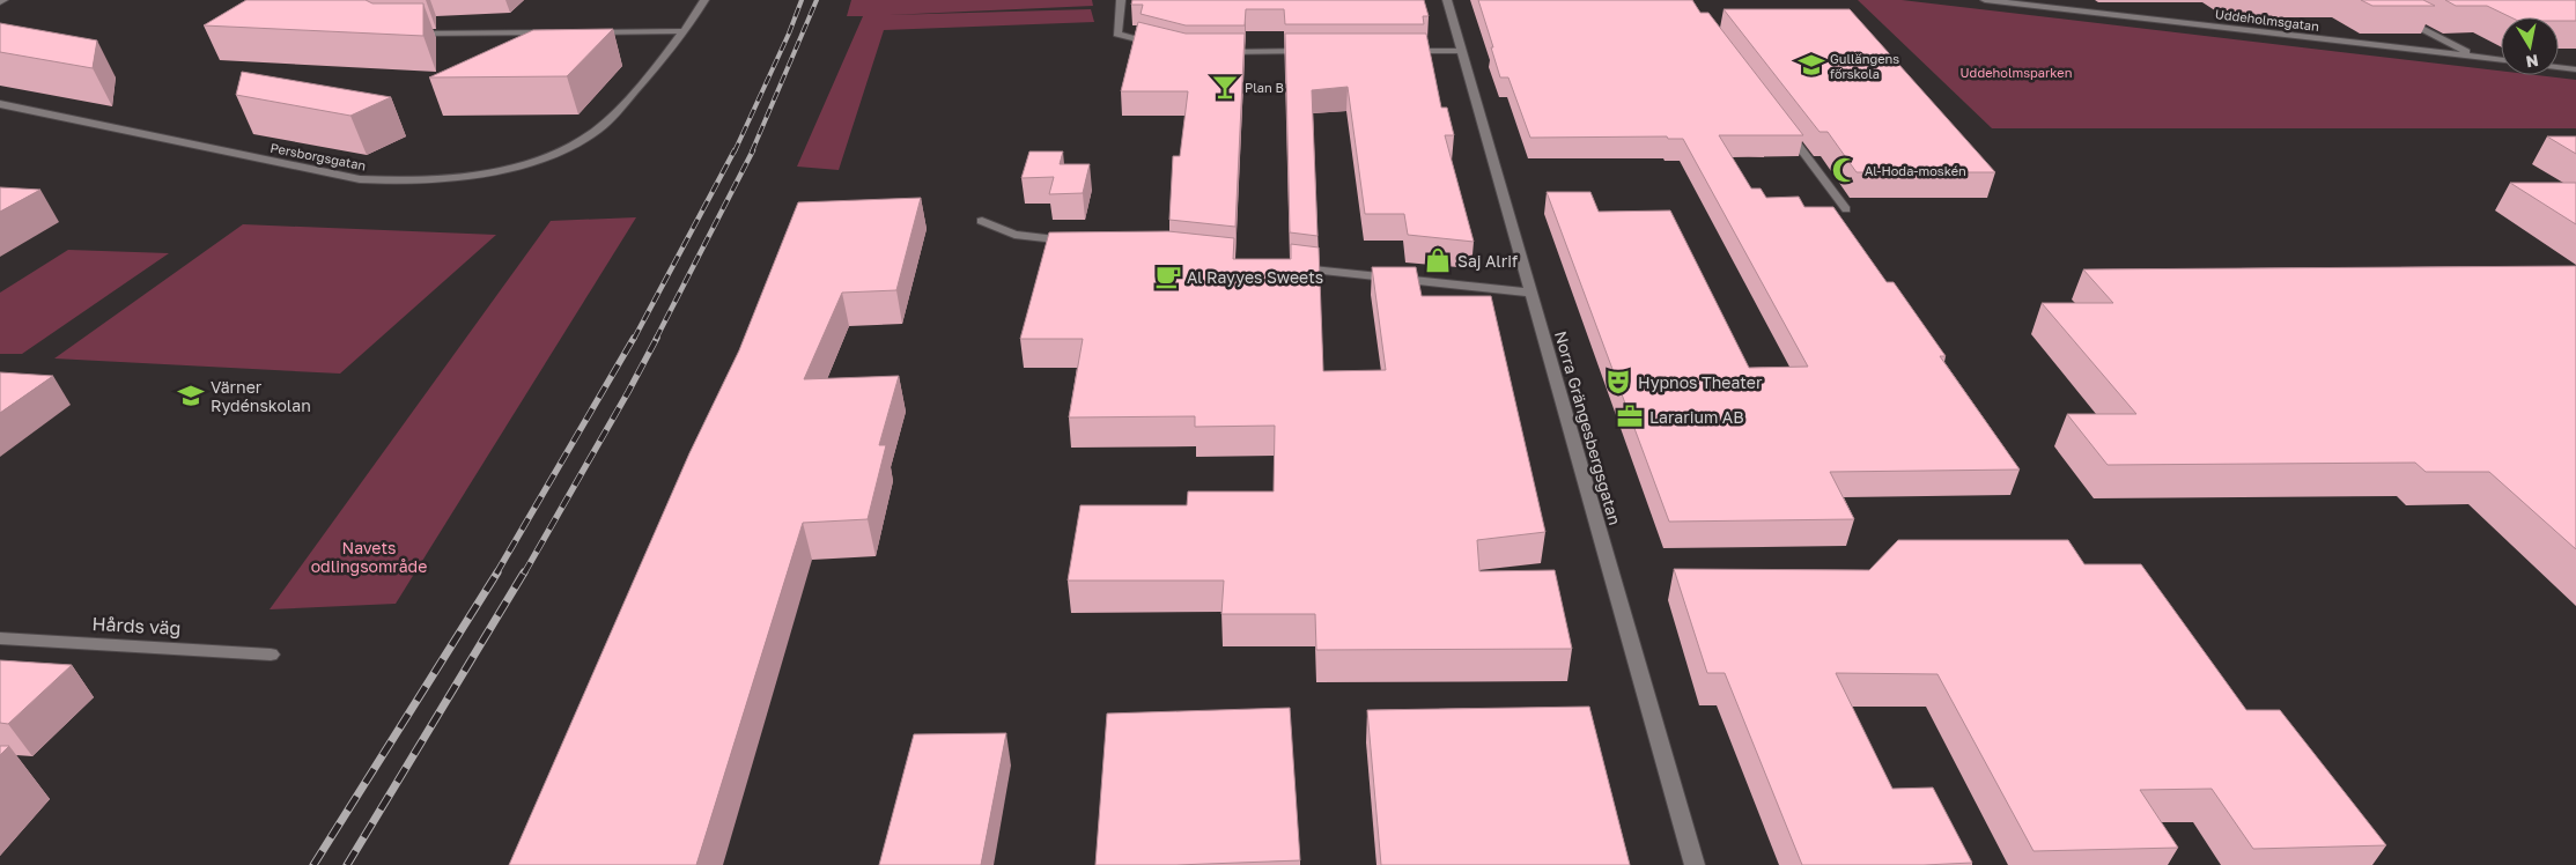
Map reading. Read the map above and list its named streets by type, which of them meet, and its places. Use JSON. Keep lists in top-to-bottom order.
{
  "streets": {
    "street": [
      "Uddeholmsgatan",
      "Persborgsgatan",
      "Norra Grängesbergsgatan",
      "Hårds väg"
    ]
  },
  "parks": ["Uddeholmsparken", "Navets odlingsområde"],
  "places": {
    "school or university": ["Gullängens förskola", "Värner Rydénskolan"],
    "bar": ["Plan B"],
    "mosque": ["Al-Hoda-moskén"],
    "shop": ["Saj Alrif"],
    "cafe": ["Al Rayyes Sweets"],
    "theatre": ["Hypnos Theater"],
    "office": ["Lararium AB"]
  },
  "north": "bottom"
}
